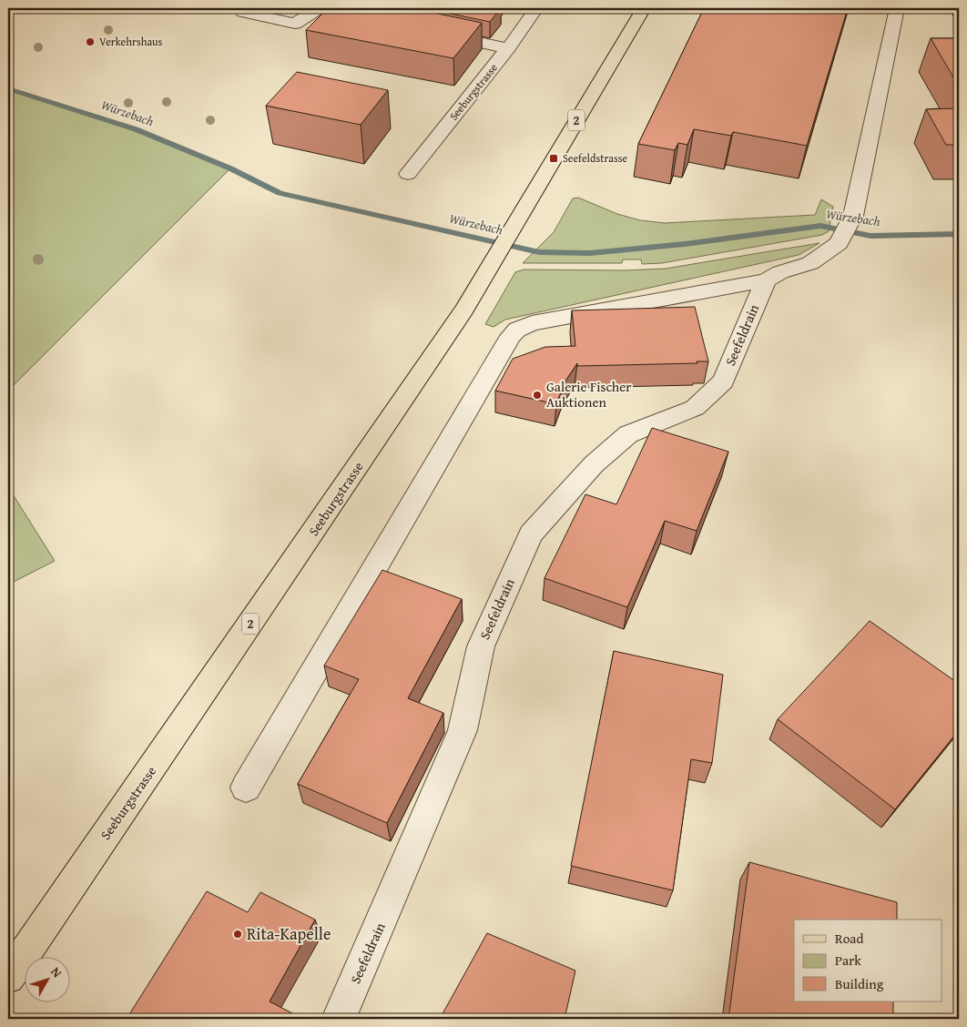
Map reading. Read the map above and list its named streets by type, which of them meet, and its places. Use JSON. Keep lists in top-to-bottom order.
{
  "streets": {
    "main road": ["Seeburgstrasse", "2"],
    "street": ["Seefeldrain"]
  },
  "water": ["Würzebach"],
  "places": {
    "other": ["Verkehrshaus", "Galerie Fischer Auktionen", "Rita-Kapelle"],
    "transit": ["Seefeldstrasse"]
  },
  "legend": ["Road", "Park", "Building"],
  "north": "top right"
}
